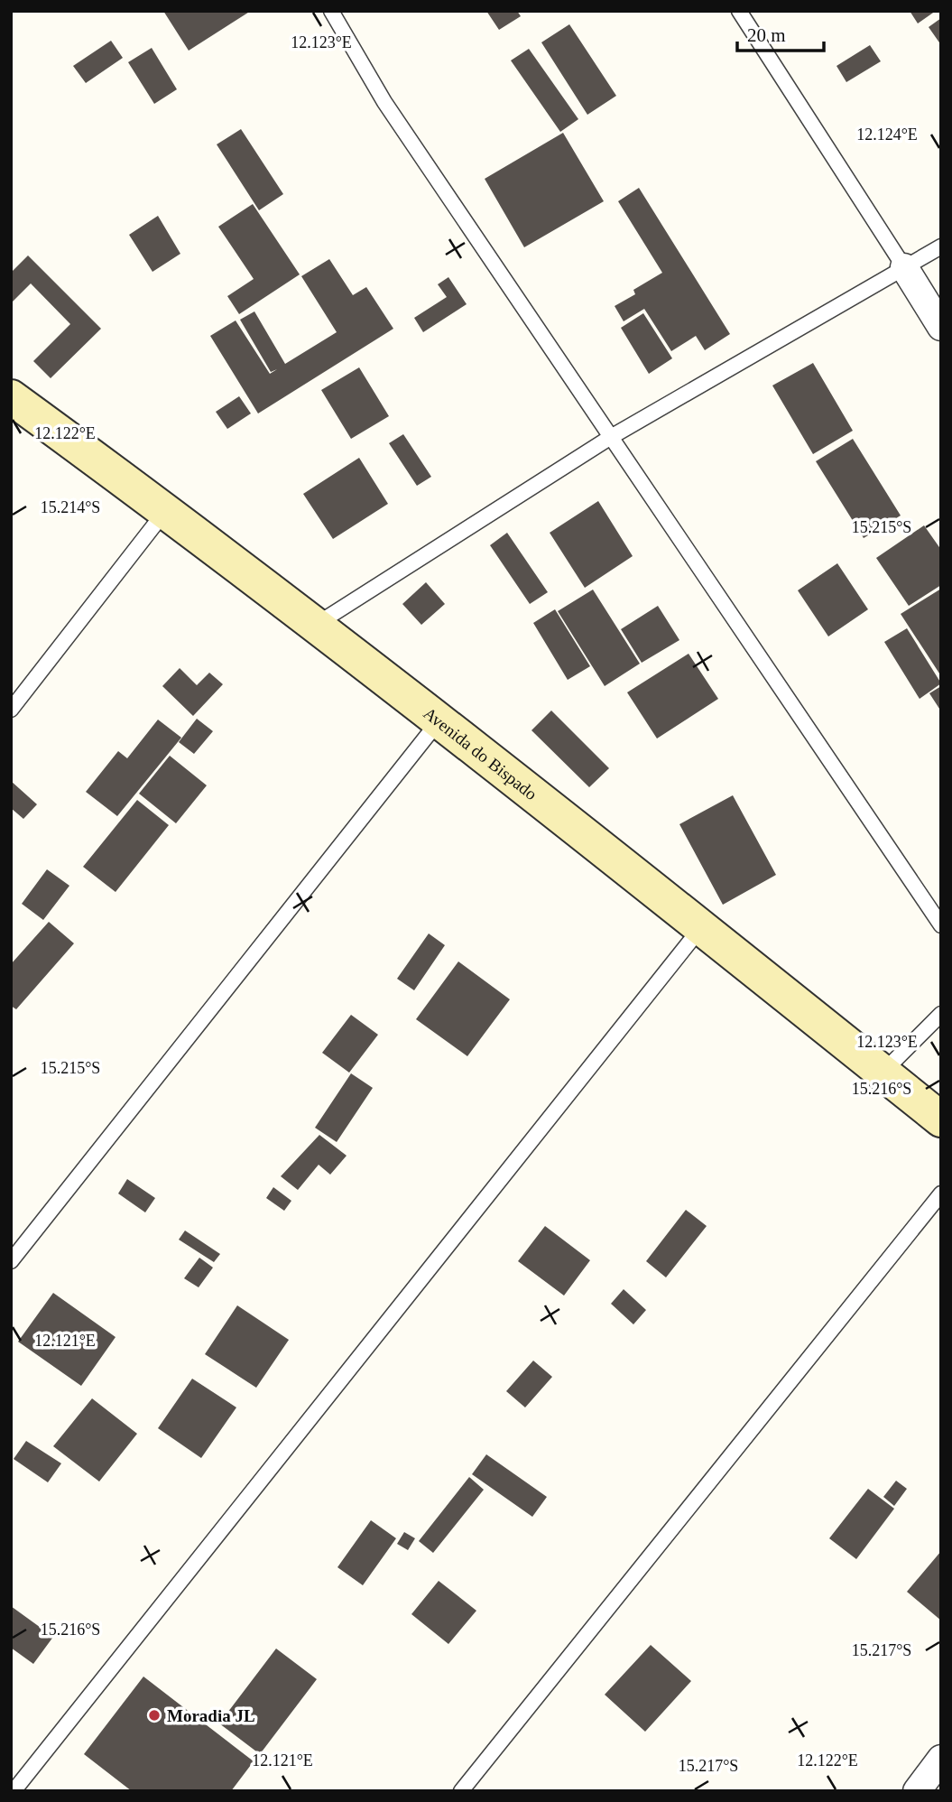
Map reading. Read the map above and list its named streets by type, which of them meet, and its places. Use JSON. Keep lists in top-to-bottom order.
{
  "streets": {
    "main road": ["Avenida do Bispado"]
  },
  "places": ["Moradia JL"],
  "scale_bar": "20 m",
  "coordinates": [
    "12.123°E",
    "12.124°E",
    "12.122°E",
    "15.214°S",
    "15.215°S",
    "15.216°S",
    "12.121°E",
    "15.217°S"
  ]
}
